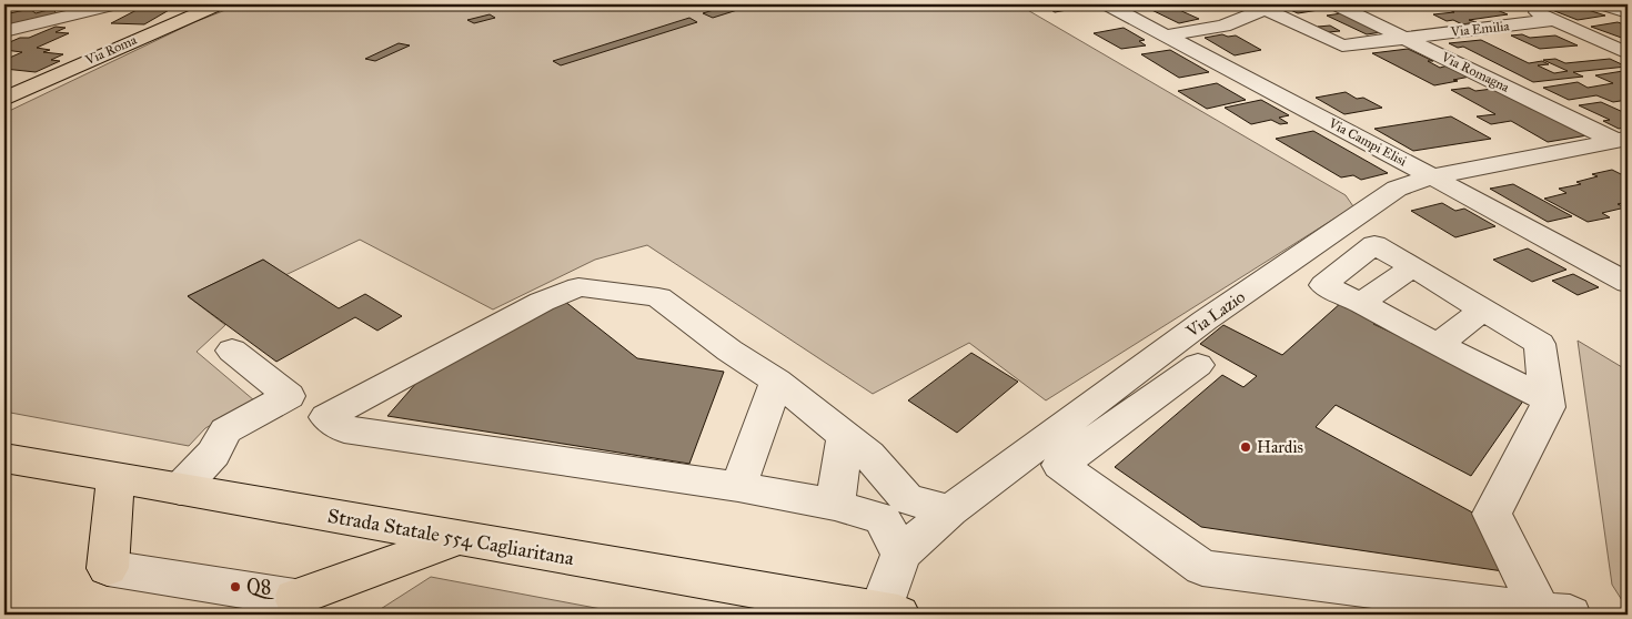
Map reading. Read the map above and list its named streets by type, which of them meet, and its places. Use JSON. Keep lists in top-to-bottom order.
{
  "streets": {
    "main road": ["Via Roma", "Strada Statale 554 Cagliaritana"],
    "street": [
      "Via Emilia",
      "Via Romagna",
      "Via Campi Elisi",
      "Via Lazio"
    ]
  },
  "crossings": [
    ["Via Emilia", "Via Romagna"],
    ["Via Romagna", "Via Lazio"],
    ["Via Campi Elisi", "Via Lazio"],
    ["Via Lazio", "Strada Statale 554 Cagliaritana"]
  ],
  "places": ["Hardis", "Q8"]
}
